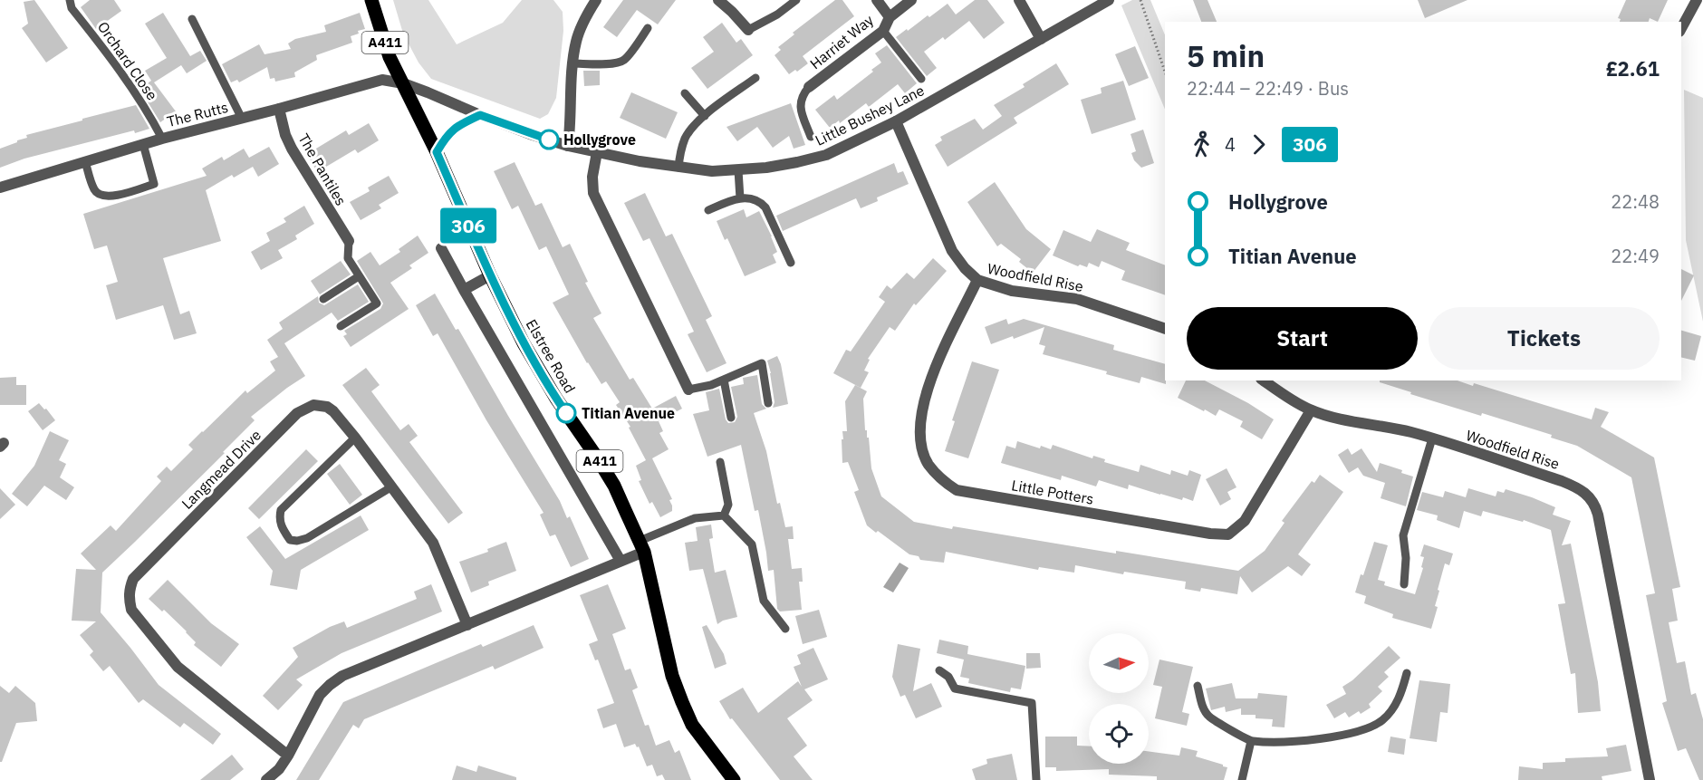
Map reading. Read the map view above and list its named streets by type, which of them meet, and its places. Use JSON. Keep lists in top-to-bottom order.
{
  "streets": {
    "main road": ["A411", "Elstree Road"],
    "street": [
      "Harriet Way",
      "The Rutts",
      "Little Bushey Lane",
      "The Pantiles",
      "Woodfield Rise",
      "Langmead Drive",
      "Little Potters"
    ],
    "lane": ["Orchard Close"]
  },
  "crossings": [
    ["Orchard Close", "The Rutts"],
    ["The Rutts", "Little Bushey Lane"],
    ["The Rutts", "The Pantiles"],
    ["The Rutts", "Elstree Road"],
    ["Little Bushey Lane", "Woodfield Rise"],
    ["Little Bushey Lane", "Elstree Road"],
    ["Woodfield Rise", "Little Potters"]
  ],
  "places": ["Hollygrove", "Titian Avenue"],
  "lines": ["bus line 306"],
  "north": "right",
  "page": {
    "on_map": "306",
    "heading": ["5 min", "22:44 – 22:49 · Bus", "£2.61"],
    "legs": ["4", "306"],
    "list": [
      {
        "name": "Hollygrove",
        "value": "22:48"
      },
      {
        "name": "Titian Avenue",
        "value": "22:49"
      }
    ],
    "buttons": ["Start", "Tickets"]
  }
}
